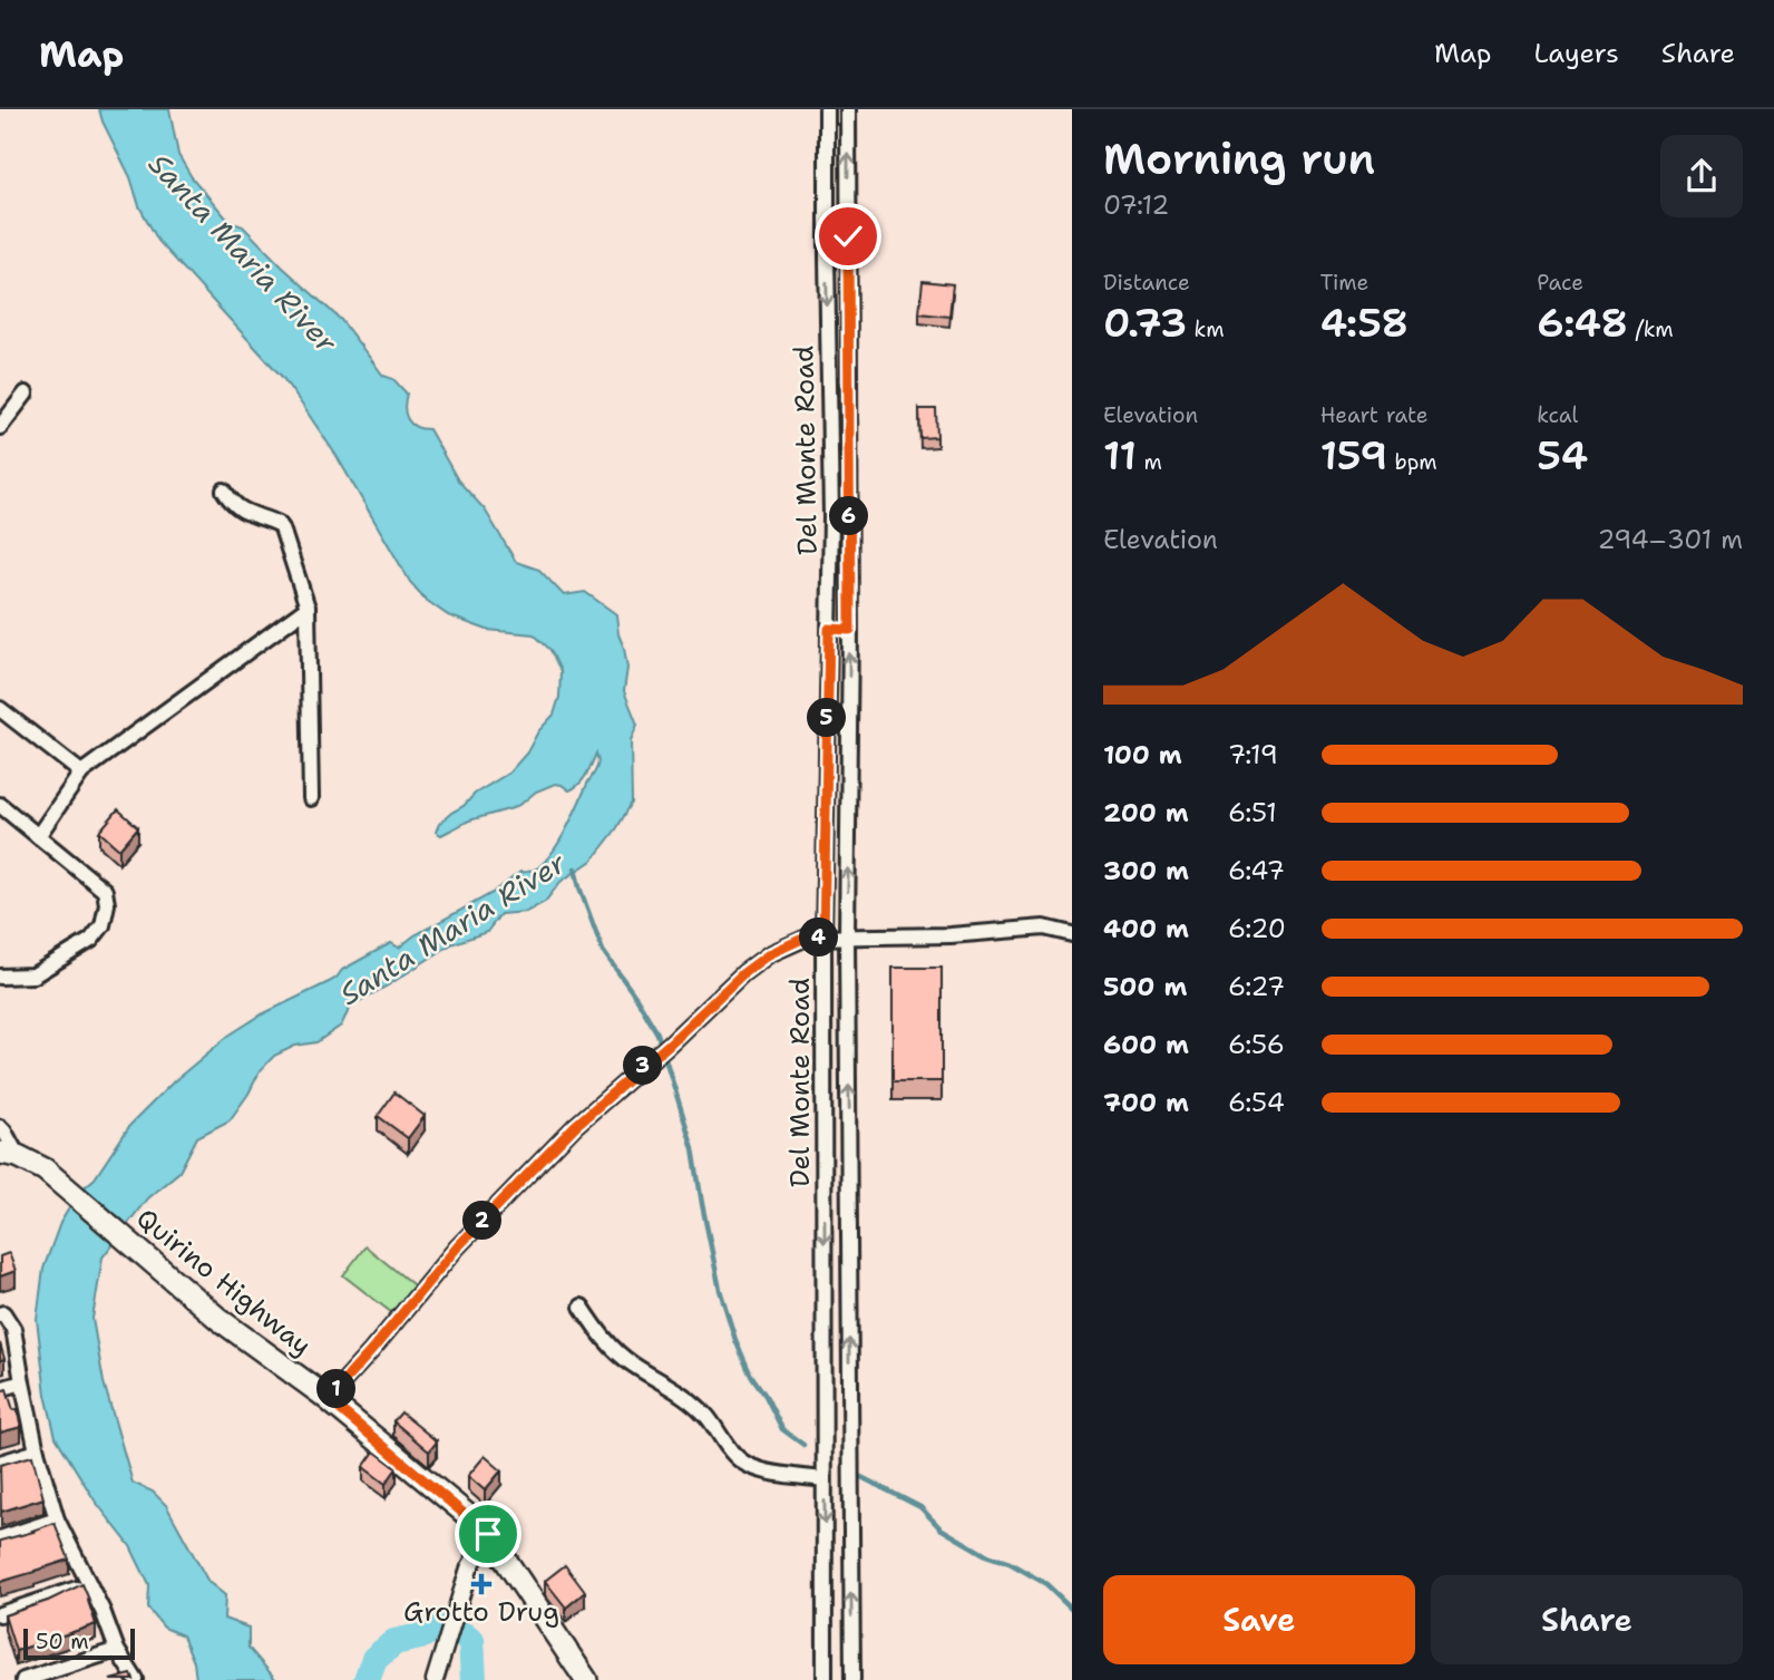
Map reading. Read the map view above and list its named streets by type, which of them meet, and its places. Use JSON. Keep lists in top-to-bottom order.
{
  "streets": {
    "main road": ["Quirino Highway"],
    "street": ["Del Monte Road"]
  },
  "water": ["Santa Maria River"],
  "places": {
    "health": ["Grotto Drug"]
  },
  "scale_bar": "50 m",
  "page": {
    "header": "Map",
    "nav": ["Map", "Layers", "Share"],
    "heading": ["Morning run", "07:12"],
    "stats": [
      ["Distance", "0.73 km"],
      ["Time", "4:58"],
      ["Pace", "6:48 /km"],
      ["Elevation", "11 m"],
      ["Heart rate", "159 bpm"],
      ["kcal", "54"]
    ],
    "pins": [
      "6",
      "5",
      "4",
      "3",
      "2",
      "1"
    ],
    "chart": ["Elevation", "294–301 m"],
    "list": [
      {
        "name": "100 m",
        "note": "7:19"
      },
      {
        "name": "200 m",
        "note": "6:51"
      },
      {
        "name": "300 m",
        "note": "6:47"
      },
      {
        "name": "400 m",
        "note": "6:20"
      },
      {
        "name": "500 m",
        "note": "6:27"
      },
      {
        "name": "600 m",
        "note": "6:56"
      },
      {
        "name": "700 m",
        "note": "6:54"
      }
    ],
    "buttons": ["Save", "Share"],
    "scale": "50 m"
  }
}
